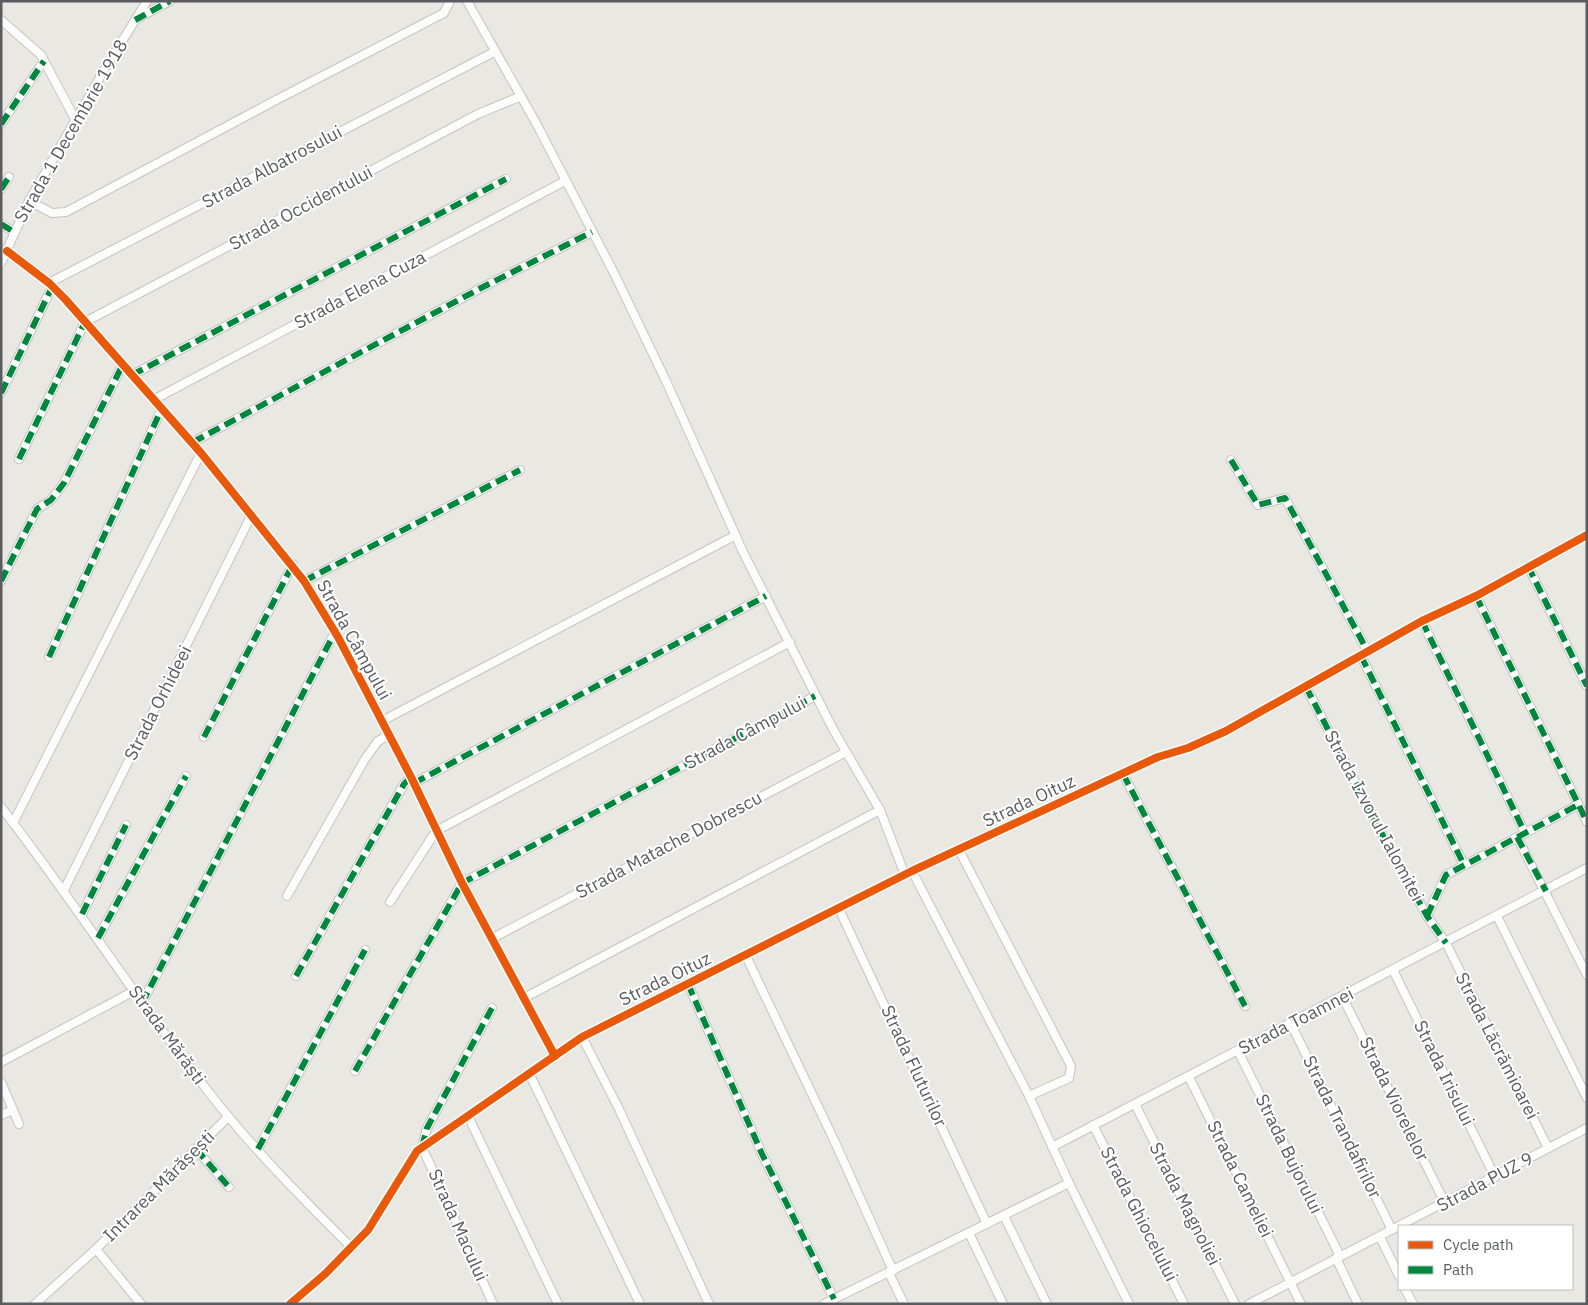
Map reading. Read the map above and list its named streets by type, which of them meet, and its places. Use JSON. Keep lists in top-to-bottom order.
{
  "streets": {
    "street": [
      "Strada 1 Decembrie 1918",
      "Strada Albatrosului",
      "Strada Occidentului",
      "Strada Elena Cuza",
      "Strada Câmpului",
      "Strada Orhideei",
      "Strada Oituz",
      "Strada Izvorul Ialomitei",
      "Strada Matache Dobrescu",
      "Strada Toamnei",
      "Strada Mărăști",
      "Strada Lăcrămioarei",
      "Strada Fluturilor",
      "Strada Irisului",
      "Strada Viorelelor",
      "Strada Trandafirilor",
      "Strada Bujorului",
      "Strada Cameliei",
      "Strada PUZ 9",
      "Intrarea Mărășești",
      "Strada Magnoliei",
      "Strada Ghiocelului",
      "Strada Macului"
    ]
  },
  "crossings": [
    ["Strada 1 Decembrie 1918", "Strada Câmpului"],
    ["Strada Albatrosului", "Strada Câmpului"],
    ["Strada Occidentului", "Strada Câmpului"],
    ["Strada Elena Cuza", "Strada Câmpului"],
    ["Strada Câmpului", "Strada Orhideei"],
    ["Strada Câmpului", "Strada Oituz"],
    ["Strada Câmpului", "Strada Matache Dobrescu"],
    ["Strada Orhideei", "Strada Mărăști"],
    ["Strada Oituz", "Strada Izvorul Ialomitei"],
    ["Strada Oituz", "Strada Mărăști"],
    ["Strada Oituz", "Strada Fluturilor"],
    ["Strada Oituz", "Strada Macului"],
    ["Strada Izvorul Ialomitei", "Strada Toamnei"],
    ["Strada Izvorul Ialomitei", "Strada Lăcrămioarei"],
    ["Strada Toamnei", "Strada Lăcrămioarei"],
    ["Strada Toamnei", "Strada Irisului"],
    ["Strada Toamnei", "Strada Viorelelor"],
    ["Strada Toamnei", "Strada Trandafirilor"],
    ["Strada Toamnei", "Strada Bujorului"],
    ["Strada Toamnei", "Strada Cameliei"],
    ["Strada Toamnei", "Strada Magnoliei"],
    ["Strada Toamnei", "Strada Ghiocelului"],
    ["Strada Mărăști", "Intrarea Mărășești"],
    ["Strada Lăcrămioarei", "Strada PUZ 9"],
    ["Strada Irisului", "Strada PUZ 9"],
    ["Strada Viorelelor", "Strada PUZ 9"],
    ["Strada Trandafirilor", "Strada PUZ 9"],
    ["Strada Bujorului", "Strada PUZ 9"],
    ["Strada Cameliei", "Strada PUZ 9"]
  ],
  "legend": ["Cycle path", "Path"]
}
